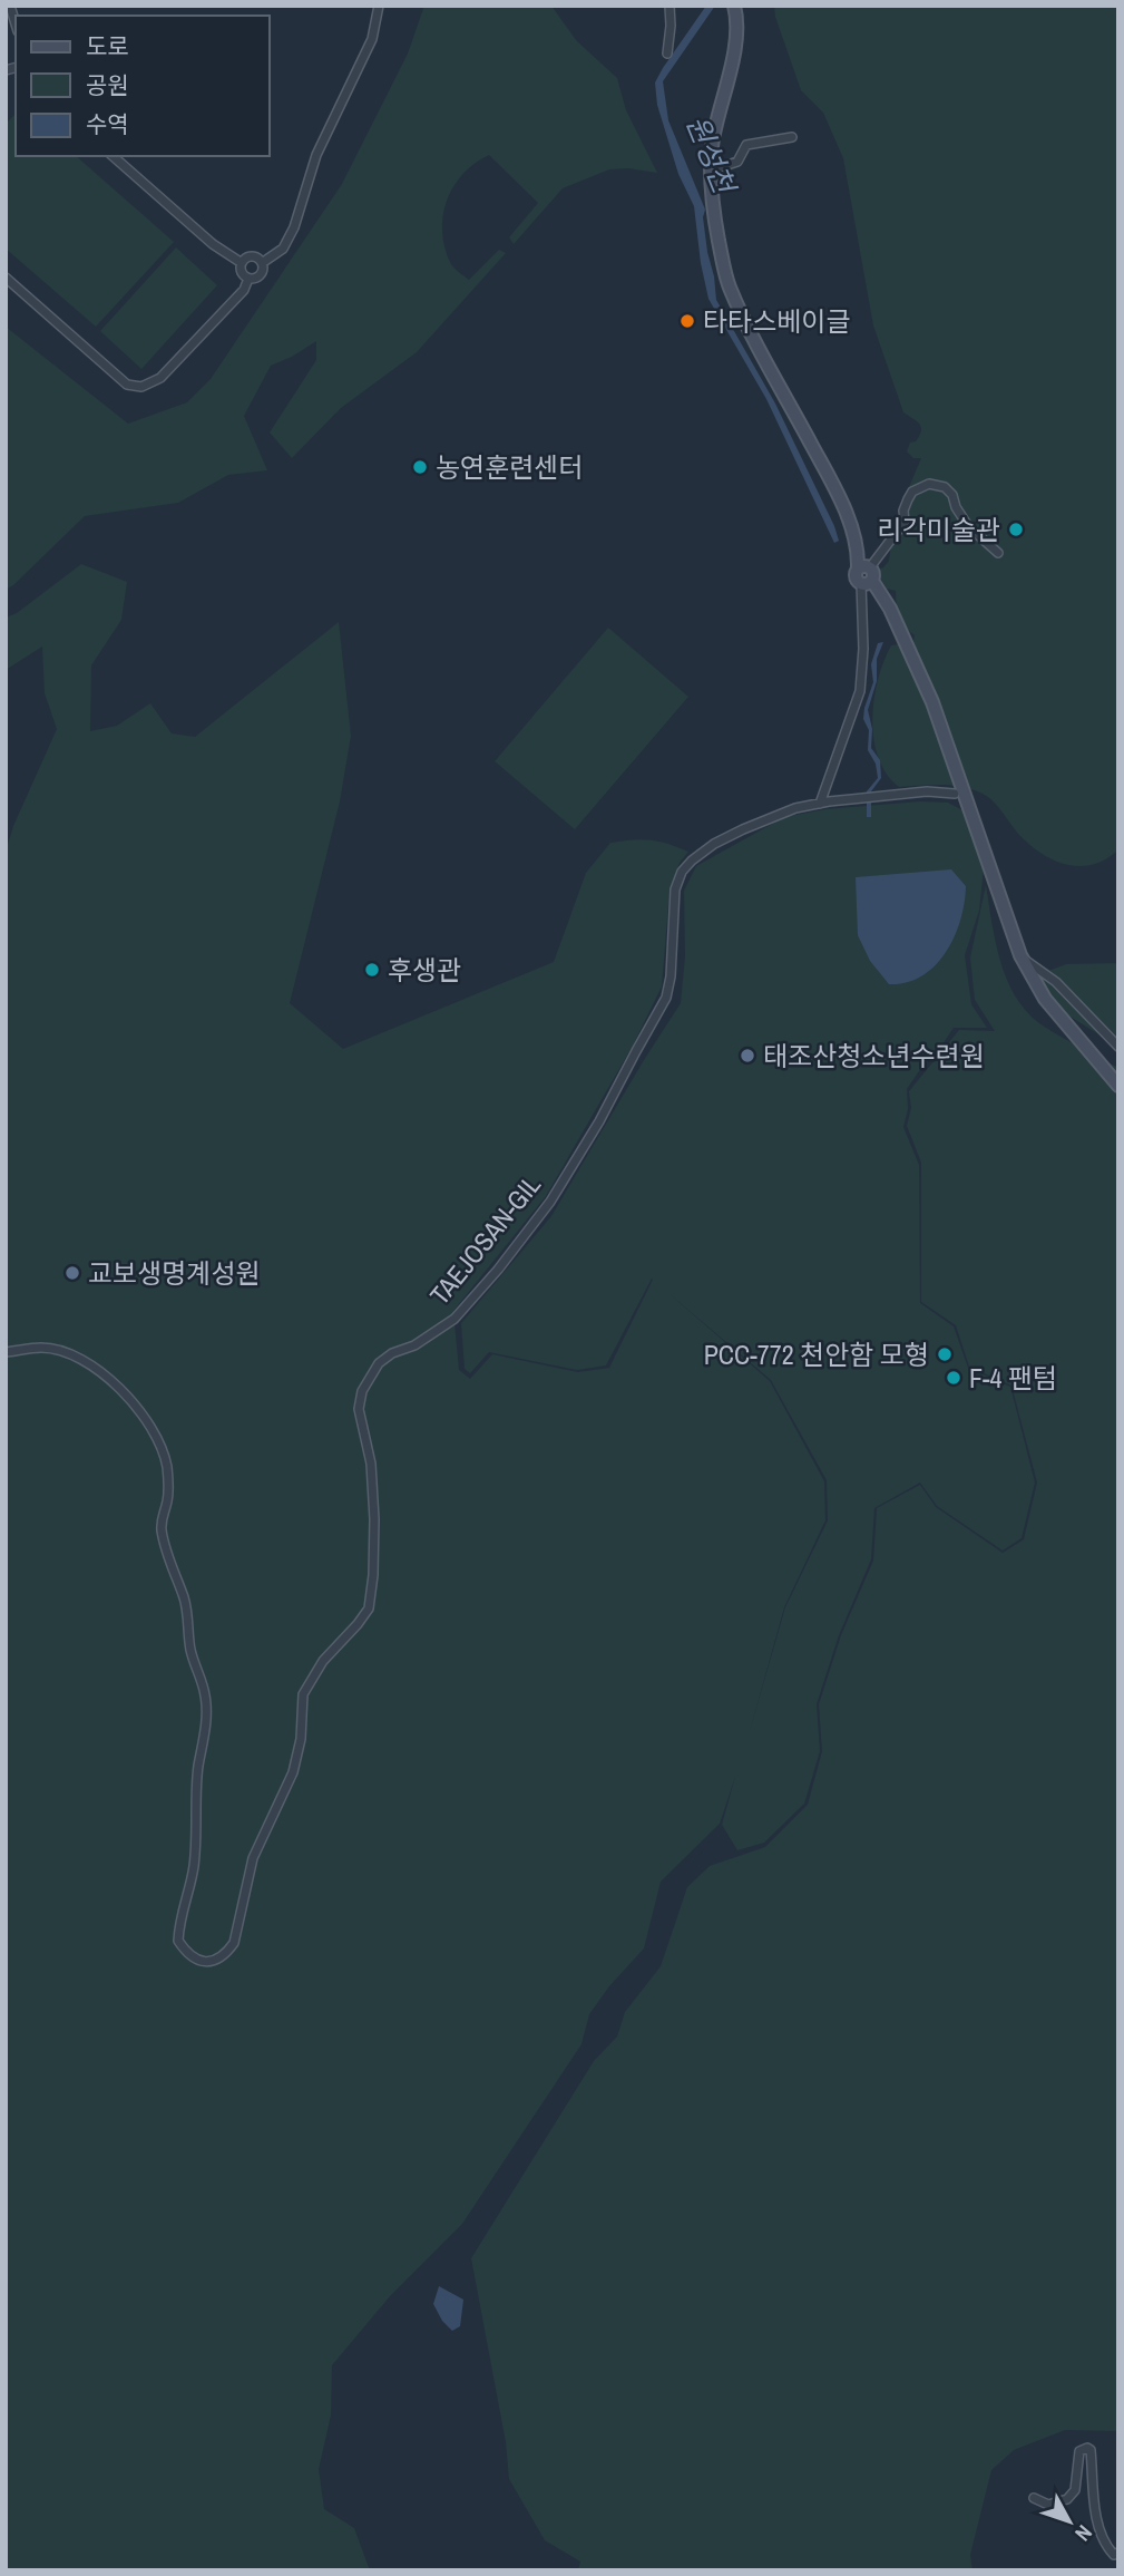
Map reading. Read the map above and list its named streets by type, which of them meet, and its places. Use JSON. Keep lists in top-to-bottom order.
{
  "streets": {
    "street": ["TAEJOSAN-GIL"]
  },
  "water": ["원성천"],
  "places": [
    "타타스베이글",
    "농연훈련센터",
    "리각미술관",
    "후생관",
    "태조산청소년수련원",
    "교보생명계성원",
    "PCC-772 천안함 모형",
    "F-4 팬텀"
  ],
  "legend": ["도로", "공원", "수역"],
  "north": "bottom right"
}
